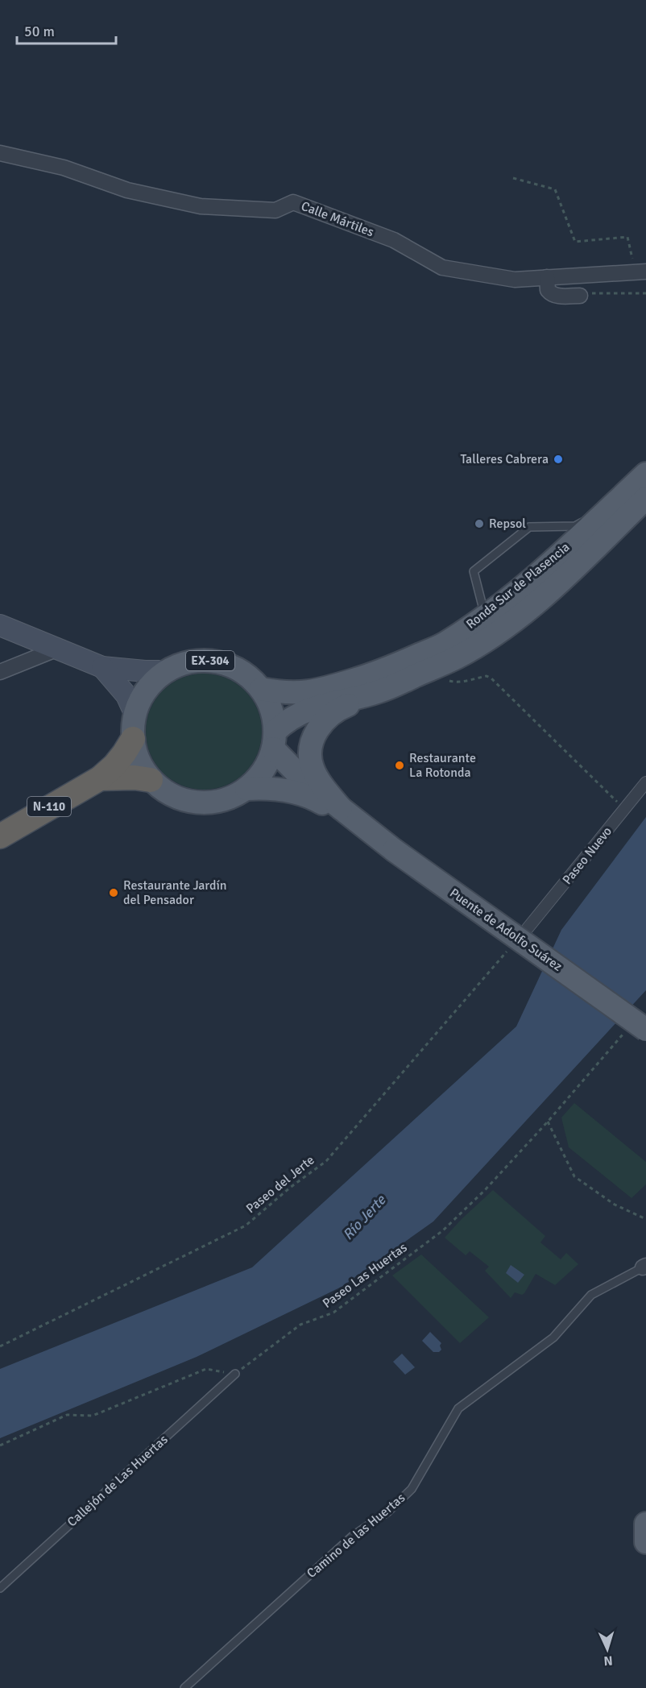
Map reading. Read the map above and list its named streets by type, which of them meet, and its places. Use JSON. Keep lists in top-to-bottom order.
{
  "streets": {
    "highway": ["N-110"],
    "main road": ["Ronda Sur de Plasencia", "EX-304", "Puente de Adolfo Suárez"],
    "street": ["Calle Mártiles", "Paseo Nuevo"],
    "lane": ["Callejón de Las Huertas", "Camino de las Huertas"],
    "path": ["Paseo del Jerte", "Paseo Las Huertas"]
  },
  "crossings": [
    ["Ronda Sur de Plasencia", "N-110"],
    ["Puente de Adolfo Suárez", "Paseo Las Huertas"],
    ["Paseo Las Huertas", "Callejón de Las Huertas"]
  ],
  "water": ["Río Jerte"],
  "places": [
    "Talleres Cabrera",
    "Repsol",
    "Restaurante La Rotonda",
    "Restaurante Jardín del Pensador"
  ],
  "scale_bar": "50 m",
  "north": "bottom"
}
